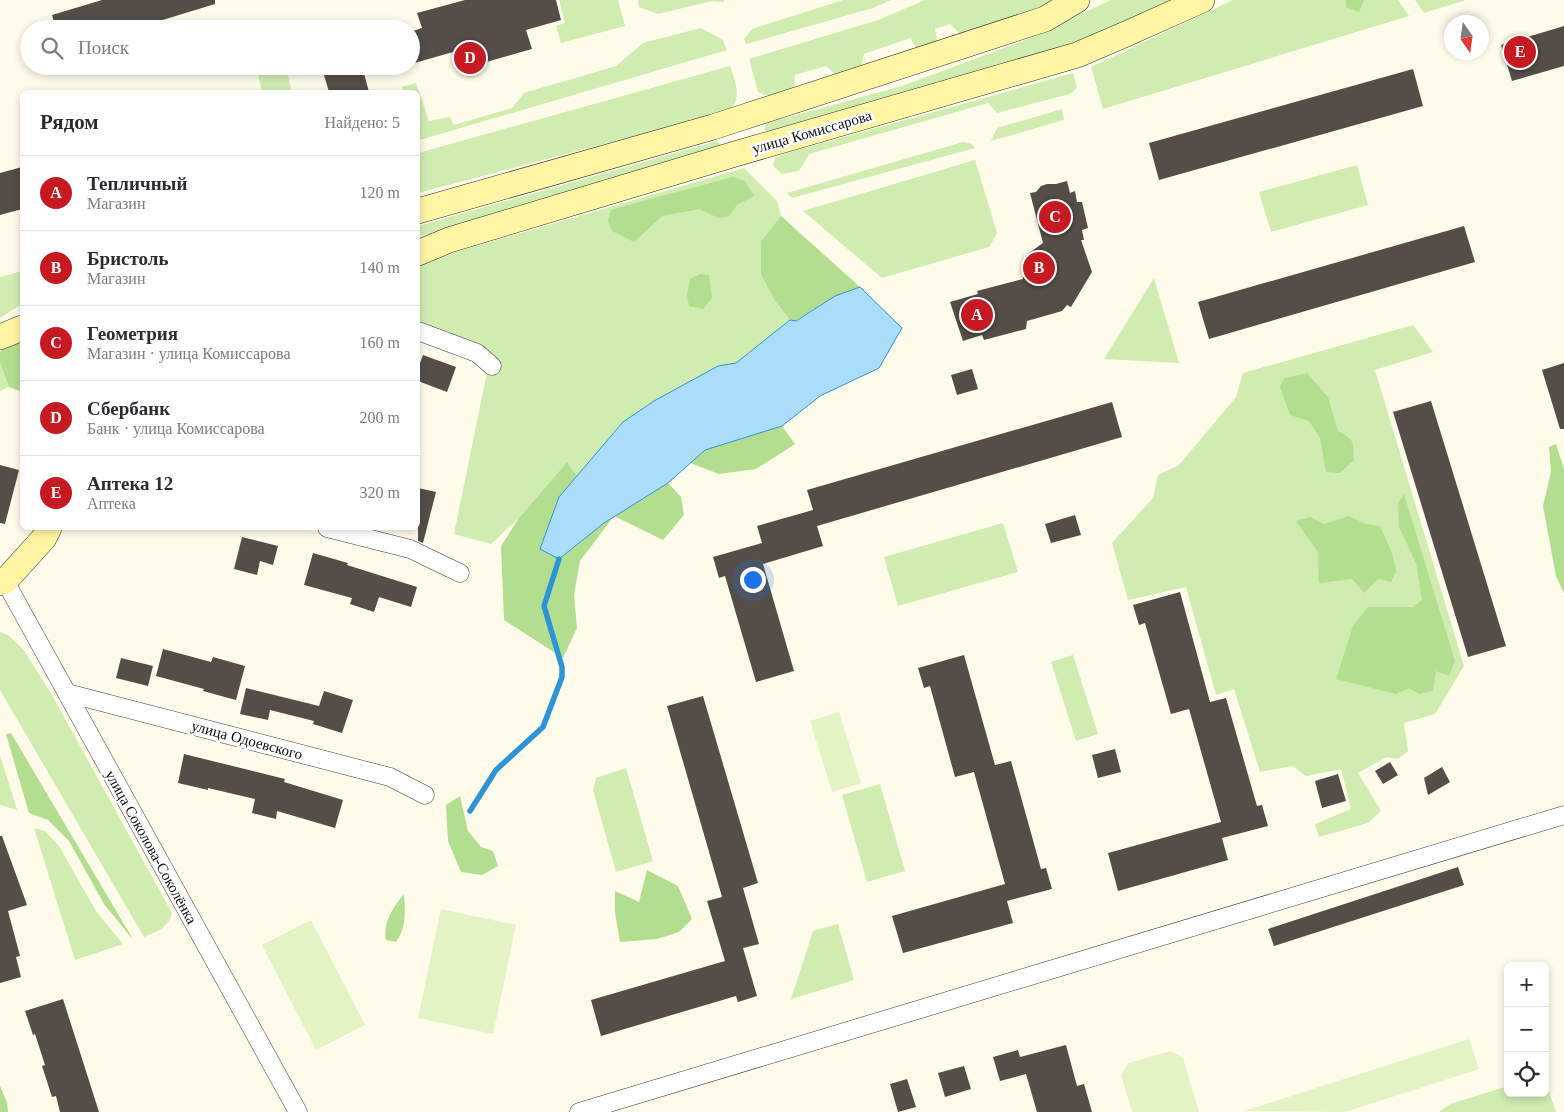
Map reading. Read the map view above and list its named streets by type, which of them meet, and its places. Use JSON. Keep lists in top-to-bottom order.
{
  "streets": {
    "main road": ["улица Комиссарова"],
    "street": ["улица Одоевского", "улица Соколова-Соколёнка"]
  },
  "crossings": [
    ["улица Одоевского", "улица Соколова-Соколёнка"]
  ],
  "north": "bottom",
  "page": {
    "search": "Поиск",
    "pins": [
      "E",
      "D",
      "C",
      "B",
      "A"
    ],
    "heading": ["Рядом", "Найдено: 5"],
    "list": [
      {
        "mark": "A",
        "name": "Тепличный",
        "note": "Магазин",
        "value": "120 m"
      },
      {
        "mark": "B",
        "name": "Бристоль",
        "note": "Магазин",
        "value": "140 m"
      },
      {
        "mark": "C",
        "name": "Геометрия",
        "note": "Магазин · улица Комиссарова",
        "value": "160 m"
      },
      {
        "mark": "D",
        "name": "Сбербанк",
        "note": "Банк · улица Комиссарова",
        "value": "200 m"
      },
      {
        "mark": "E",
        "name": "Аптека 12",
        "note": "Аптека",
        "value": "320 m"
      }
    ],
    "map_buttons": ["+", "−"]
  }
}
